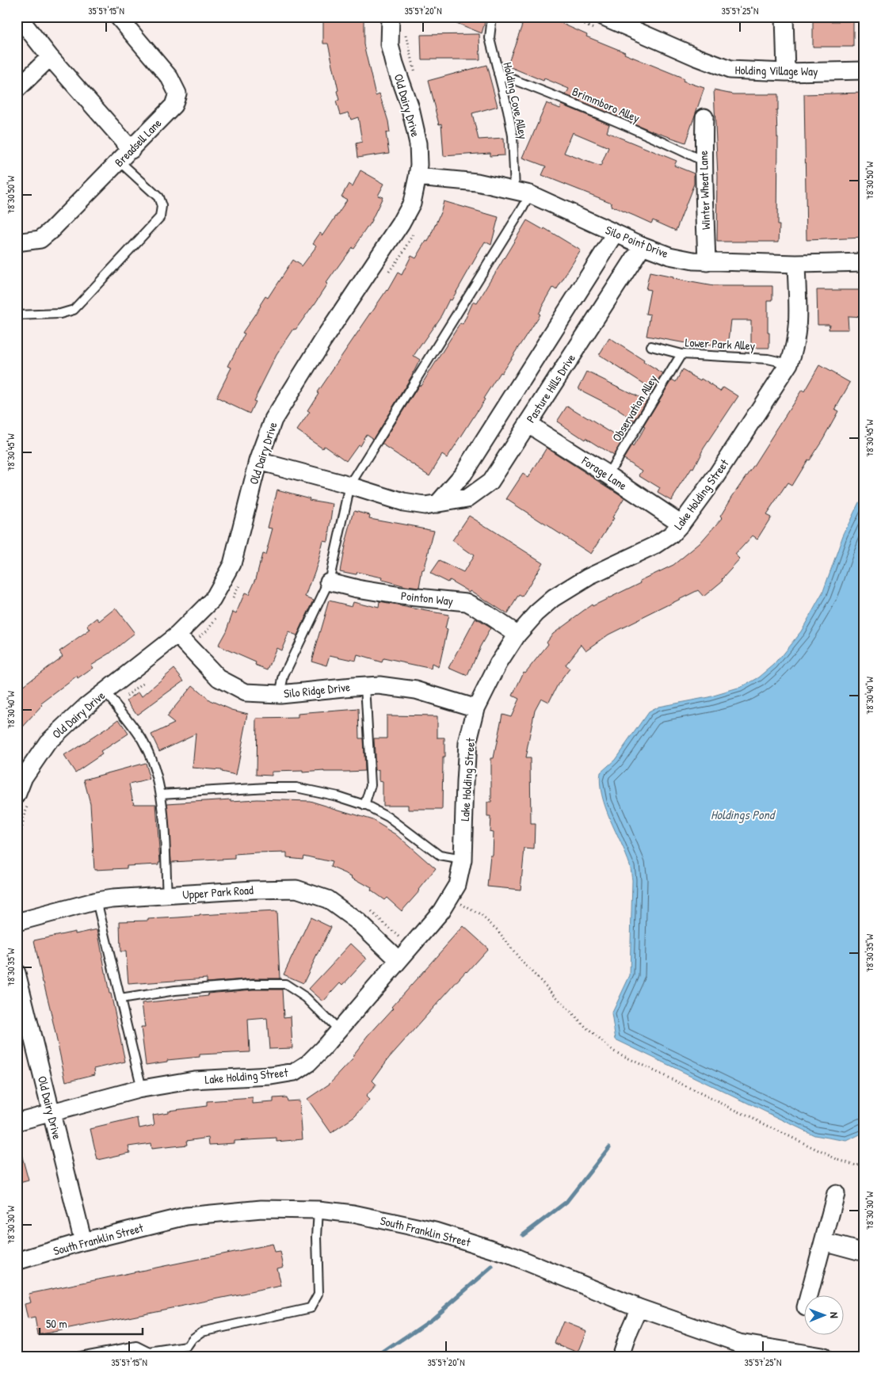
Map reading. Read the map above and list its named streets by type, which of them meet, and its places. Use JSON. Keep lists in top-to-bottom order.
{
  "streets": {
    "street": [
      "Holding Village Way",
      "Old Dairy Drive",
      "Breadsell Lane",
      "Winter Wheat Lane",
      "Silo Point Drive",
      "Pasture Hills Drive",
      "Forage Lane",
      "Lake Holding Street",
      "Pointon Way",
      "Silo Ridge Drive",
      "Upper Park Road",
      "South Franklin Street"
    ],
    "lane": [
      "Holding Cove Alley",
      "Brimmboro Alley",
      "Lower Park Alley",
      "Observation Alley"
    ]
  },
  "crossings": [
    ["Holding Cove Alley", "Brimmboro Alley"],
    ["Holding Cove Alley", "Silo Point Drive"],
    ["Brimmboro Alley", "Winter Wheat Lane"],
    ["Old Dairy Drive", "Silo Point Drive"],
    ["Old Dairy Drive", "Pasture Hills Drive"],
    ["Old Dairy Drive", "Lake Holding Street"],
    ["Old Dairy Drive", "Silo Ridge Drive"],
    ["Old Dairy Drive", "South Franklin Street"],
    ["Winter Wheat Lane", "Silo Point Drive"],
    ["Silo Point Drive", "Pasture Hills Drive"],
    ["Silo Point Drive", "Lake Holding Street"],
    ["Lower Park Alley", "Observation Alley"],
    ["Lower Park Alley", "Lake Holding Street"],
    ["Pasture Hills Drive", "Forage Lane"],
    ["Observation Alley", "Forage Lane"],
    ["Forage Lane", "Lake Holding Street"],
    ["Lake Holding Street", "Pointon Way"],
    ["Lake Holding Street", "Silo Ridge Drive"],
    ["Lake Holding Street", "Upper Park Road"]
  ],
  "water": ["Holdings Pond"],
  "scale_bar": "50 m",
  "north": "right",
  "coordinates": [
    "35°57'15\"N",
    "35°57'20\"N",
    "35°57'25\"N",
    "78°30'50\"W",
    "78°30'45\"W",
    "78°30'40\"W",
    "78°30'35\"W",
    "78°30'30\"W"
  ]
}
